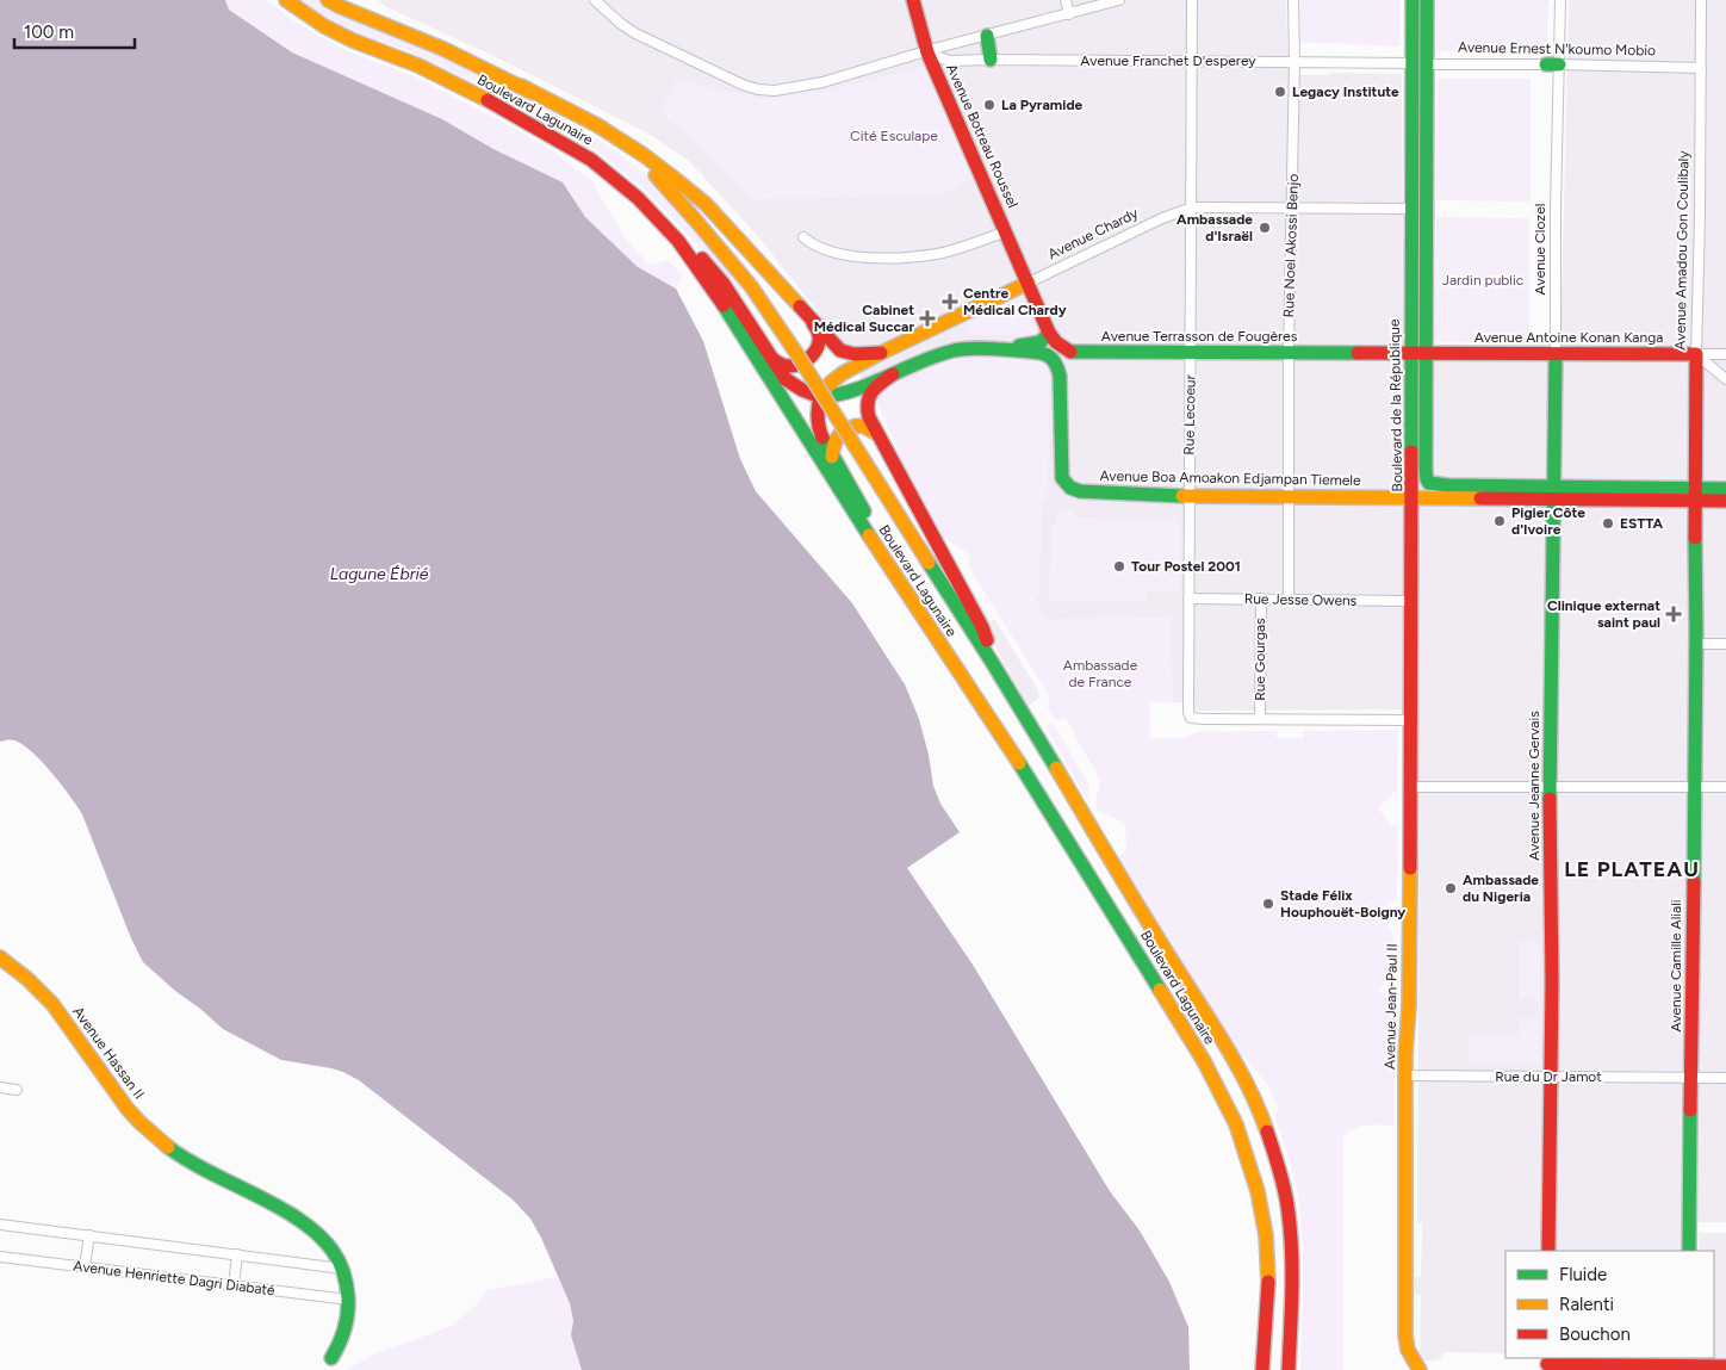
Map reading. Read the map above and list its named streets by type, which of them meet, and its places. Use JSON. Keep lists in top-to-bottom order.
{
  "streets": {
    "main road": [
      "Avenue Ernest N'koumo Mobio",
      "Boulevard Lagunaire",
      "Avenue Botreau Roussel",
      "Avenue Chardy",
      "Avenue Clozel",
      "Avenue Amadou Gon Coulibaly",
      "Avenue Terrasson de Fougères",
      "Avenue Antoine Konan Kanga",
      "Boulevard de la République",
      "Avenue Boa Amoakon Edjampan Tiemele",
      "Avenue Jeanne Gervais",
      "Avenue Camille Aliali",
      "Avenue Jean-Paul II",
      "Avenue Hassan II"
    ],
    "street": [
      "Avenue Franchet D'esperey",
      "Rue Noel Akossi Benjo",
      "Rue Lecoeur",
      "Rue Jesse Owens",
      "Rue Gourgas",
      "Rue du Dr Jamot",
      "Avenue Henriette Dagri Diabaté"
    ]
  },
  "crossings": [
    ["Avenue Ernest N'koumo Mobio", "Avenue Franchet D'esperey"],
    ["Avenue Ernest N'koumo Mobio", "Avenue Clozel"],
    ["Avenue Ernest N'koumo Mobio", "Avenue Amadou Gon Coulibaly"],
    ["Avenue Ernest N'koumo Mobio", "Boulevard de la République"],
    ["Avenue Franchet D'esperey", "Avenue Botreau Roussel"],
    ["Avenue Franchet D'esperey", "Rue Noel Akossi Benjo"],
    ["Avenue Franchet D'esperey", "Boulevard de la République"],
    ["Avenue Franchet D'esperey", "Rue Lecoeur"],
    ["Avenue Botreau Roussel", "Avenue Chardy"],
    ["Avenue Chardy", "Rue Noel Akossi Benjo"],
    ["Avenue Chardy", "Boulevard de la République"],
    ["Avenue Chardy", "Rue Lecoeur"],
    ["Rue Noel Akossi Benjo", "Avenue Terrasson de Fougères"],
    ["Rue Noel Akossi Benjo", "Avenue Boa Amoakon Edjampan Tiemele"],
    ["Rue Noel Akossi Benjo", "Rue Jesse Owens"],
    ["Avenue Clozel", "Avenue Antoine Konan Kanga"],
    ["Avenue Clozel", "Boulevard de la République"],
    ["Avenue Clozel", "Avenue Jeanne Gervais"],
    ["Avenue Amadou Gon Coulibaly", "Avenue Antoine Konan Kanga"],
    ["Avenue Amadou Gon Coulibaly", "Boulevard de la République"],
    ["Avenue Amadou Gon Coulibaly", "Avenue Camille Aliali"],
    ["Avenue Terrasson de Fougères", "Avenue Antoine Konan Kanga"],
    ["Avenue Terrasson de Fougères", "Boulevard de la République"],
    ["Avenue Terrasson de Fougères", "Rue Lecoeur"],
    ["Avenue Antoine Konan Kanga", "Boulevard de la République"],
    ["Boulevard de la République", "Avenue Boa Amoakon Edjampan Tiemele"],
    ["Boulevard de la République", "Avenue Jeanne Gervais"],
    ["Boulevard de la République", "Avenue Camille Aliali"],
    ["Boulevard de la République", "Avenue Jean-Paul II"],
    ["Rue Lecoeur", "Avenue Boa Amoakon Edjampan Tiemele"],
    ["Rue Lecoeur", "Rue Jesse Owens"],
    ["Rue Lecoeur", "Rue Gourgas"],
    ["Rue Lecoeur", "Avenue Jean-Paul II"],
    ["Avenue Boa Amoakon Edjampan Tiemele", "Avenue Jean-Paul II"],
    ["Rue Jesse Owens", "Rue Gourgas"],
    ["Rue Jesse Owens", "Avenue Jean-Paul II"],
    ["Avenue Jeanne Gervais", "Rue du Dr Jamot"],
    ["Avenue Camille Aliali", "Rue du Dr Jamot"],
    ["Avenue Jean-Paul II", "Rue du Dr Jamot"],
    ["Avenue Hassan II", "Avenue Henriette Dagri Diabaté"]
  ],
  "districts": ["LE PLATEAU"],
  "water": ["Lagune Ébrié"],
  "parks": ["Cité Esculape", "Jardin public", "Ambassade de France"],
  "places": {
    "other": [
      "Legacy Institute",
      "La Pyramide",
      "Ambassade d'Israël",
      "Pigier Côte d'Ivoire",
      "ESTTA",
      "Tour Postel 2001",
      "Ambassade du Nigeria",
      "Stade Félix Houphouët-Boigny"
    ],
    "health": ["Centre Médical Chardy", "Cabinet Médical Succar", "Clinique externat saint paul"]
  },
  "legend": ["Fluide", "Ralenti", "Bouchon"],
  "scale_bar": "100 m"
}
